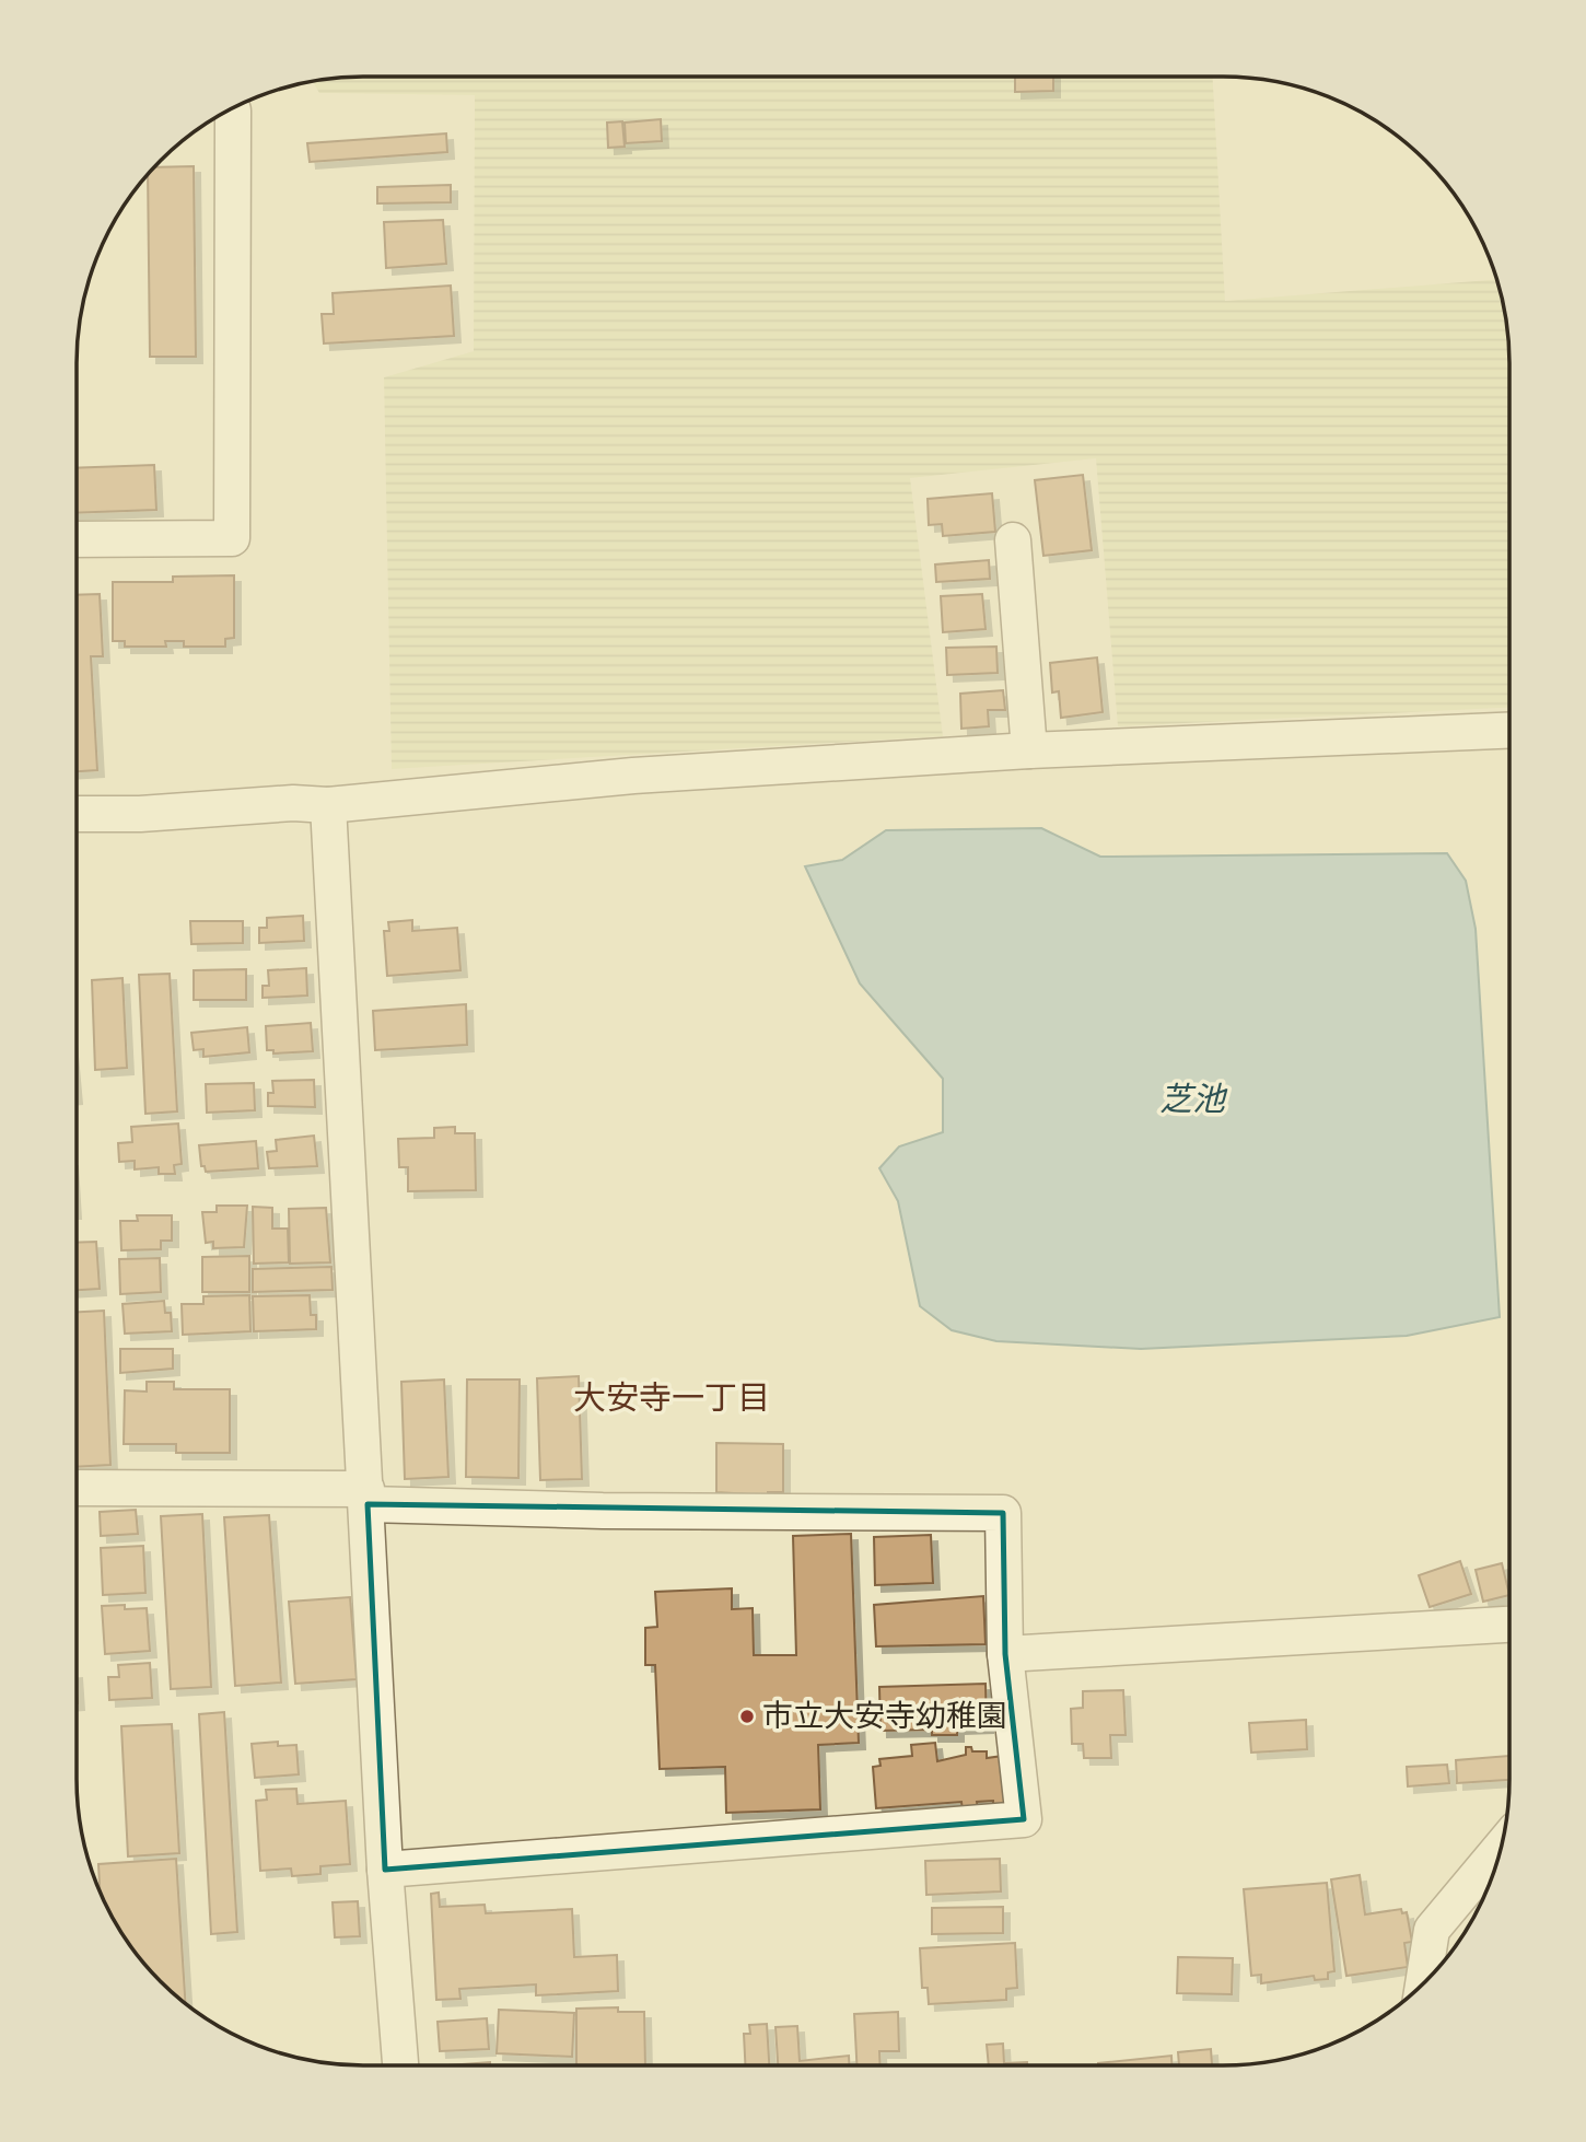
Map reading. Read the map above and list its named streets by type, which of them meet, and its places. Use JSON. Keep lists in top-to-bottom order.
{
  "districts": ["大安寺一丁目"],
  "water": ["芝池"],
  "places": ["市立大安寺幼稚園"]
}
